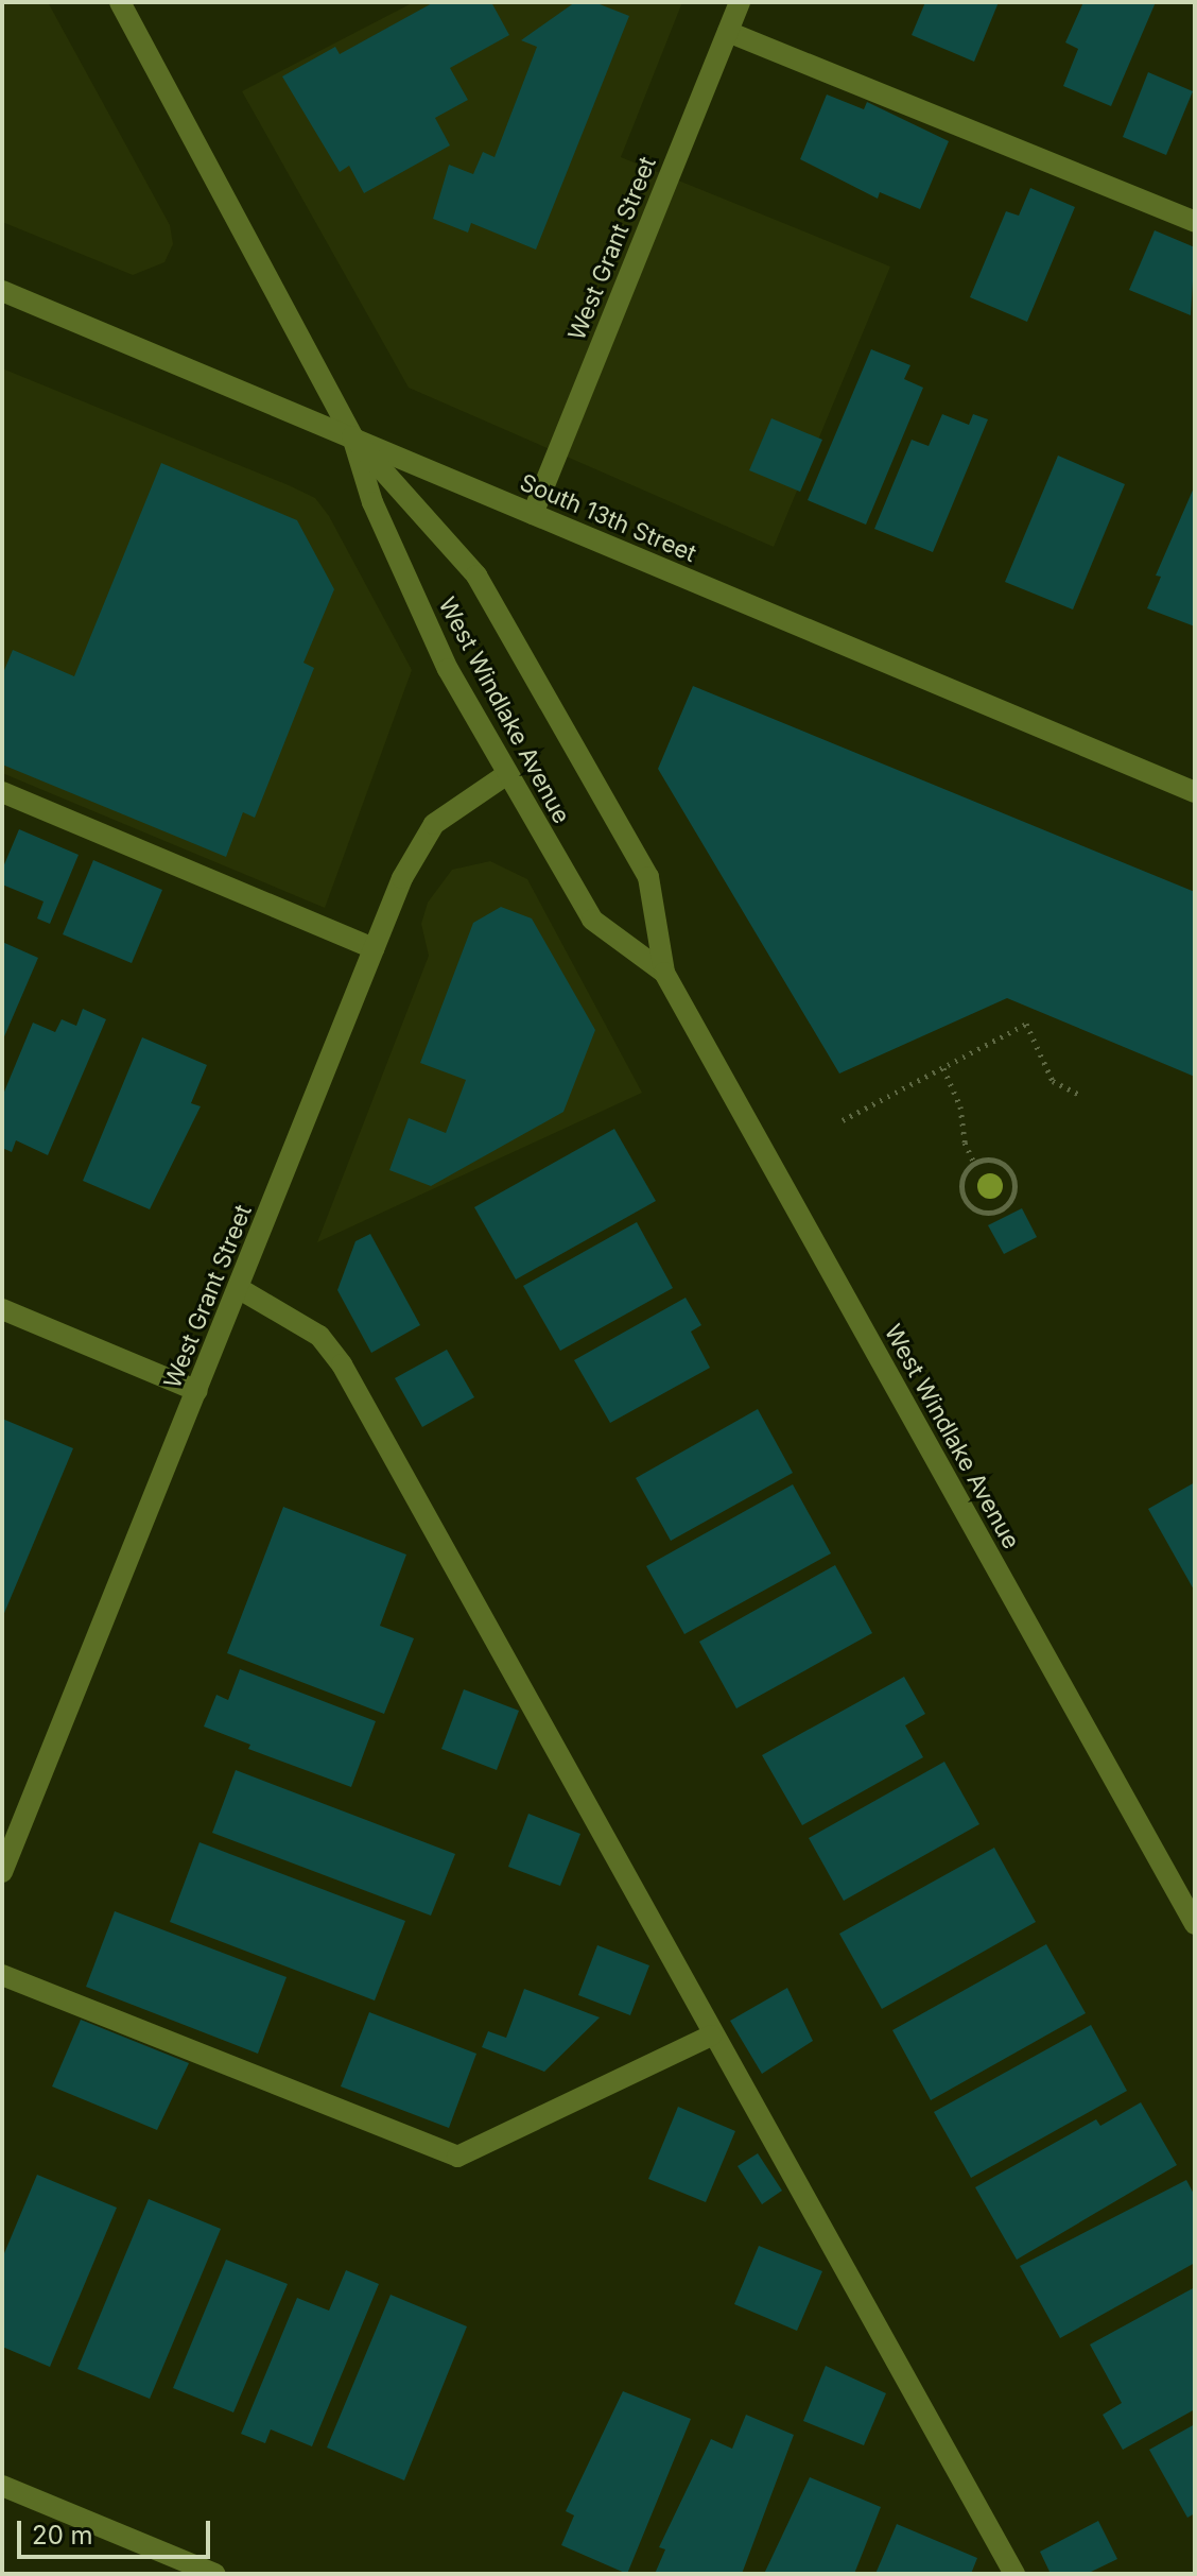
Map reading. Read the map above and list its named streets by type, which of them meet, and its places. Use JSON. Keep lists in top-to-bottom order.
{
  "streets": {
    "street": ["West Grant Street", "South 13th Street", "West Windlake Avenue"]
  },
  "crossings": [
    ["West Grant Street", "South 13th Street"],
    ["West Grant Street", "West Windlake Avenue"],
    ["South 13th Street", "West Windlake Avenue"]
  ],
  "scale_bar": "20 m"
}
